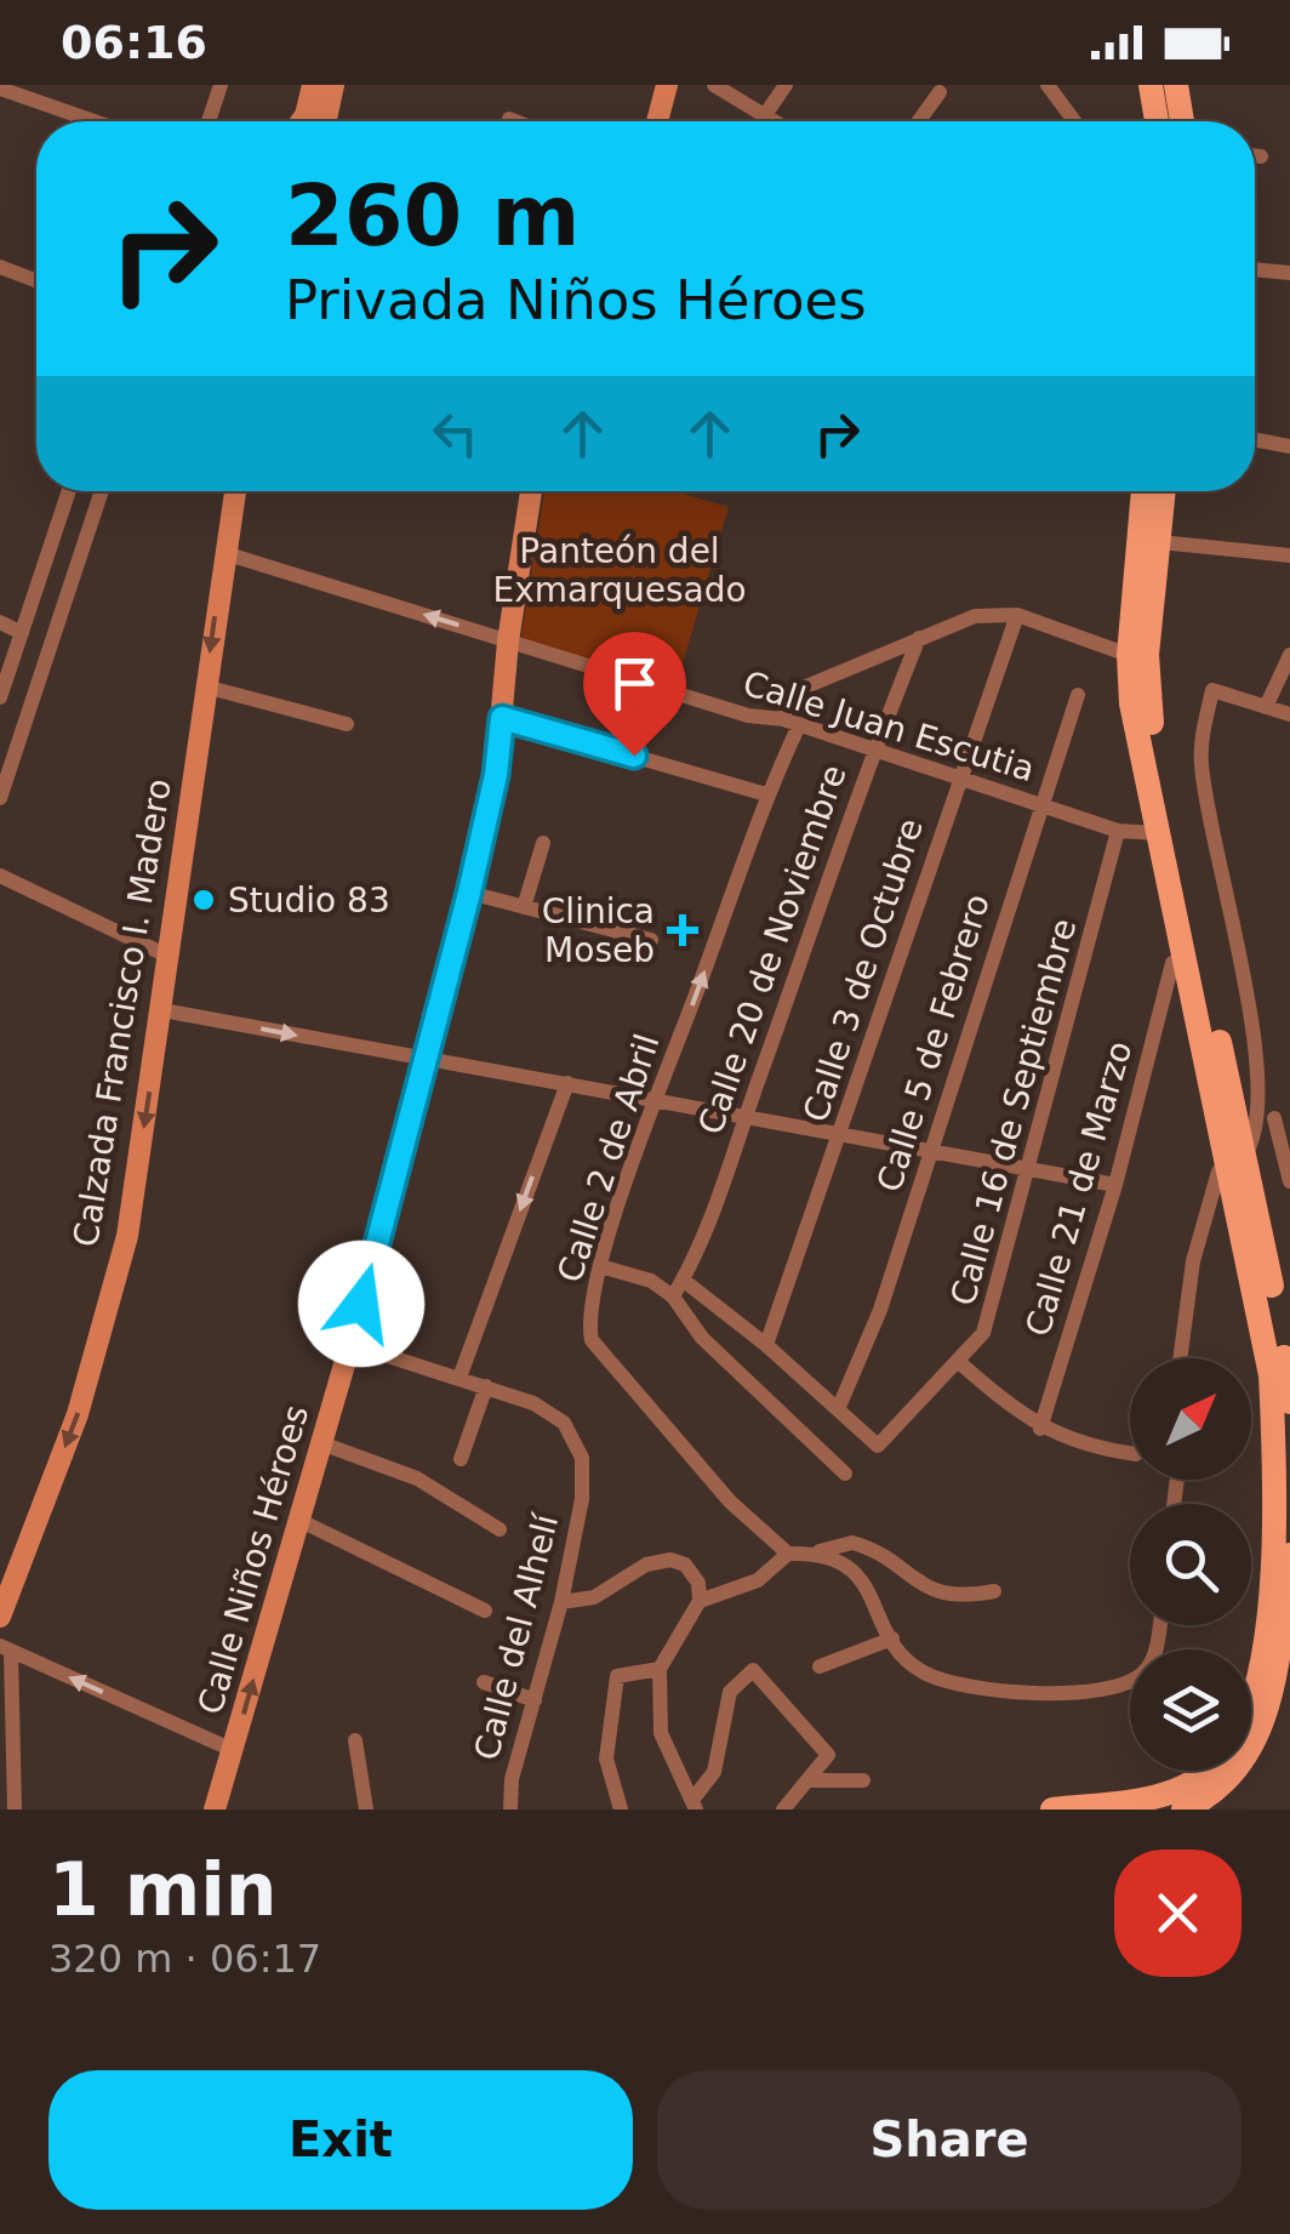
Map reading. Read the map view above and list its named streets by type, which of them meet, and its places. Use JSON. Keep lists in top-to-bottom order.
{
  "streets": {
    "main road": ["Calzada Francisco I. Madero", "Calle Niños Héroes"],
    "street": [
      "Calle Juan Escutia",
      "Calle 20 de Noviembre",
      "Calle 3 de Octubre",
      "Calle 5 de Febrero",
      "Calle 16 de Septiembre",
      "Calle 2 de Abril",
      "Calle 21 de Marzo",
      "Calle del Alhelí"
    ]
  },
  "crossings": [
    ["Calle Juan Escutia", "Calle 20 de Noviembre"],
    ["Calle Juan Escutia", "Calle 3 de Octubre"],
    ["Calle Juan Escutia", "Calzada Francisco I. Madero"],
    ["Calle Juan Escutia", "Calle 5 de Febrero"],
    ["Calle Juan Escutia", "Calle 16 de Septiembre"],
    ["Calle Juan Escutia", "Calle 2 de Abril"],
    ["Calle Juan Escutia", "Calle Niños Héroes"],
    ["Calle 20 de Noviembre", "Calle 16 de Septiembre"],
    ["Calle 20 de Noviembre", "Calle 2 de Abril"],
    ["Calle 3 de Octubre", "Calle 16 de Septiembre"],
    ["Calle 3 de Octubre", "Calle 2 de Abril"],
    ["Calle 5 de Febrero", "Calle 16 de Septiembre"],
    ["Calle Niños Héroes", "Calle del Alhelí"]
  ],
  "one_way": ["Calzada Francisco I. Madero"],
  "parks": ["Panteón del Exmarquesado"],
  "places": {
    "other": ["Studio 83"],
    "health": ["Clinica Moseb"]
  },
  "north": "top right",
  "page": {
    "status": "06:16",
    "turn": ["260 m", "Privada Niños Héroes"],
    "heading": ["1 min", "320 m · 06:17"],
    "buttons": ["Exit", "Share"]
  }
}
